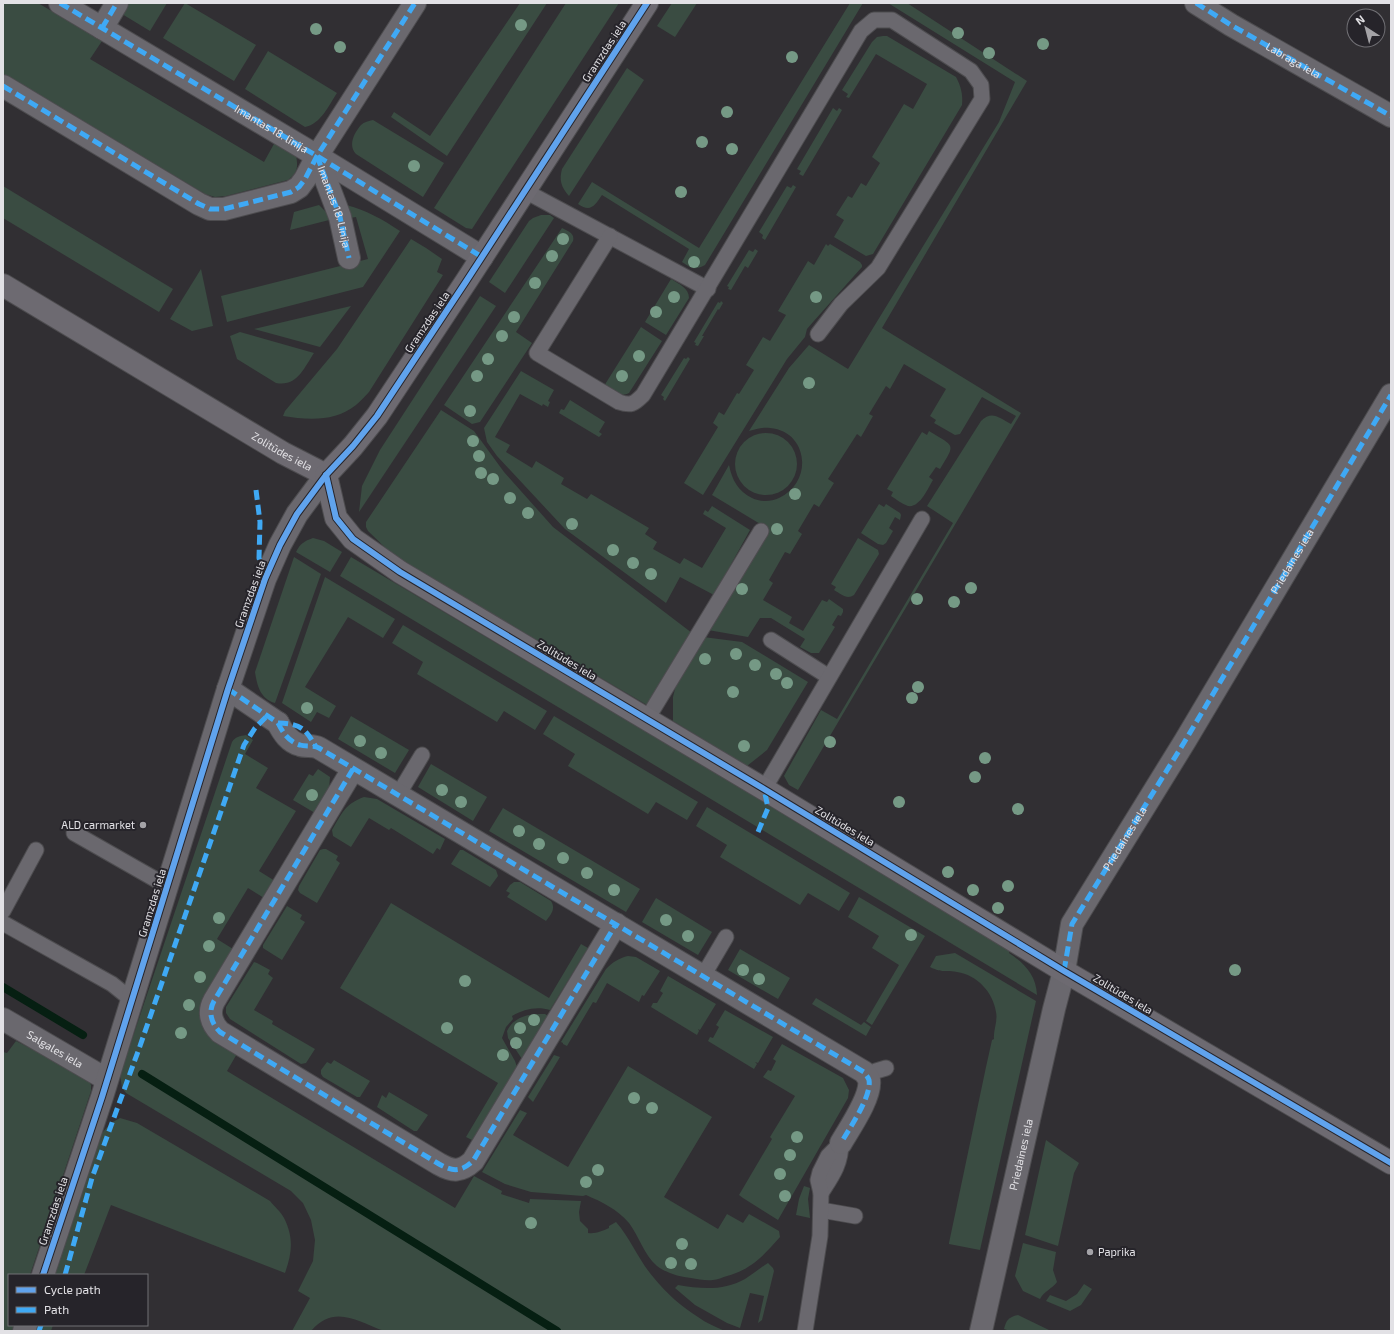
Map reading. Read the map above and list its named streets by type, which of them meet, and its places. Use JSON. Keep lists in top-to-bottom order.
{
  "streets": {
    "street": [
      "Gramzdas iela",
      "Labraga iela",
      "Imantas 18. līnija",
      "Imantas 18. Līnija",
      "Zolitūdes iela",
      "Priedaines iela",
      "Salgales iela"
    ]
  },
  "crossings": [
    ["Gramzdas iela", "Imantas 18. līnija"],
    ["Gramzdas iela", "Zolitūdes iela"],
    ["Gramzdas iela", "Salgales iela"],
    ["Imantas 18. līnija", "Imantas 18. Līnija"],
    ["Zolitūdes iela", "Priedaines iela"]
  ],
  "places": ["ALD carmarket", "Paprika"],
  "legend": ["Cycle path", "Path"],
  "north": "top left"
}
